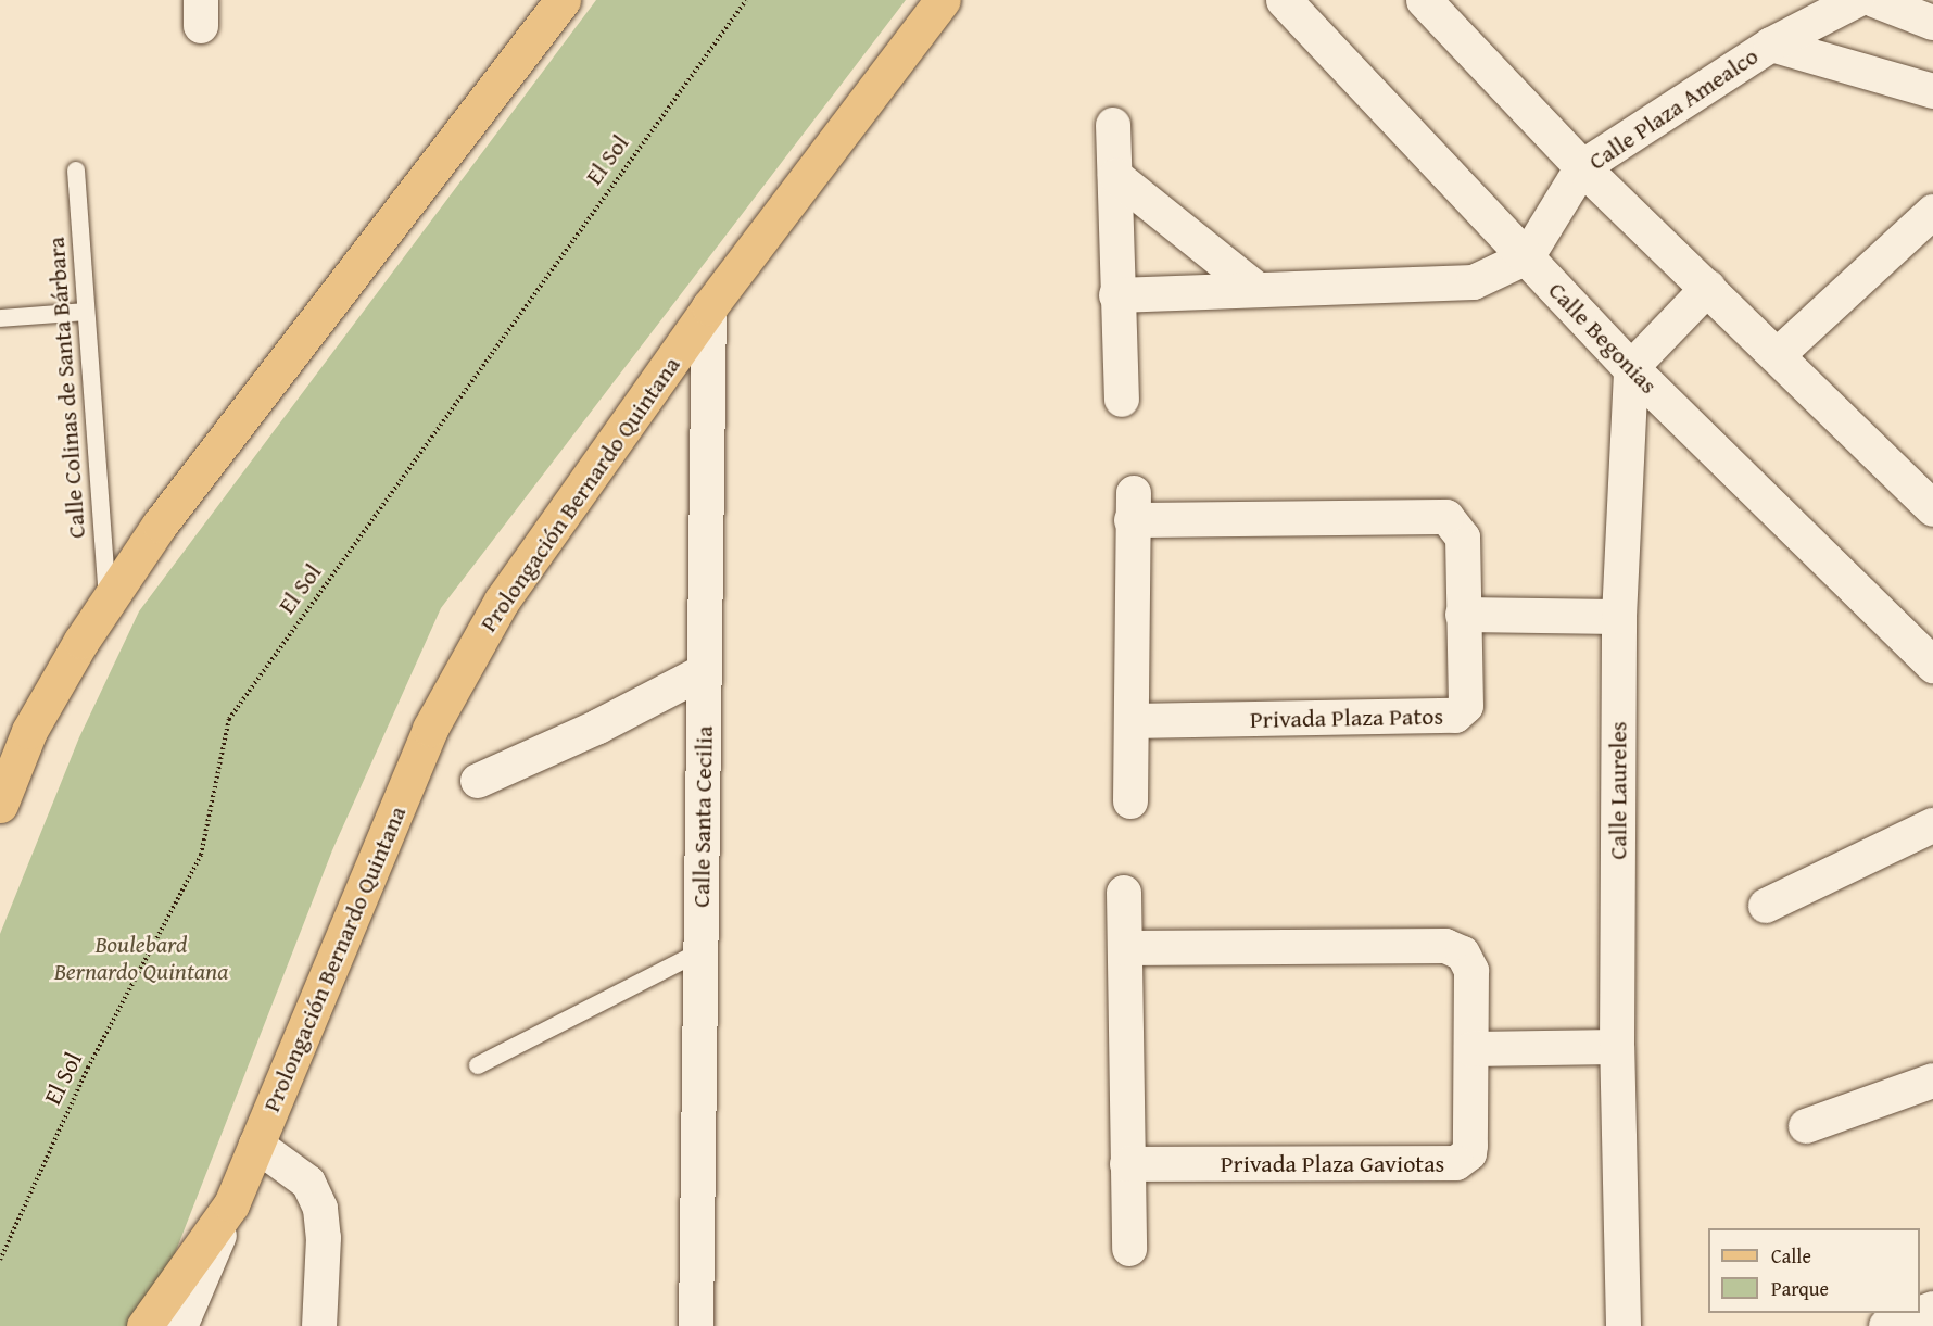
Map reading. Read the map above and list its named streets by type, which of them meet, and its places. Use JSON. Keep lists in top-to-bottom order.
{
  "streets": {
    "main road": ["Prolongación Bernardo Quintana"],
    "street": [
      "Calle Plaza Amealco",
      "Calle Begonias",
      "Privada Plaza Patos",
      "Calle Laureles",
      "Calle Santa Cecilia",
      "Privada Plaza Gaviotas"
    ],
    "lane": ["Calle Colinas de Santa Bárbara"],
    "path": ["El Sol"]
  },
  "crossings": [
    ["Calle Plaza Amealco", "Calle Begonias"],
    ["Calle Begonias", "Calle Laureles"],
    ["Prolongación Bernardo Quintana", "Calle Santa Cecilia"]
  ],
  "parks": ["Boulebard Bernardo Quintana"],
  "legend": ["Calle", "Parque"]
}
